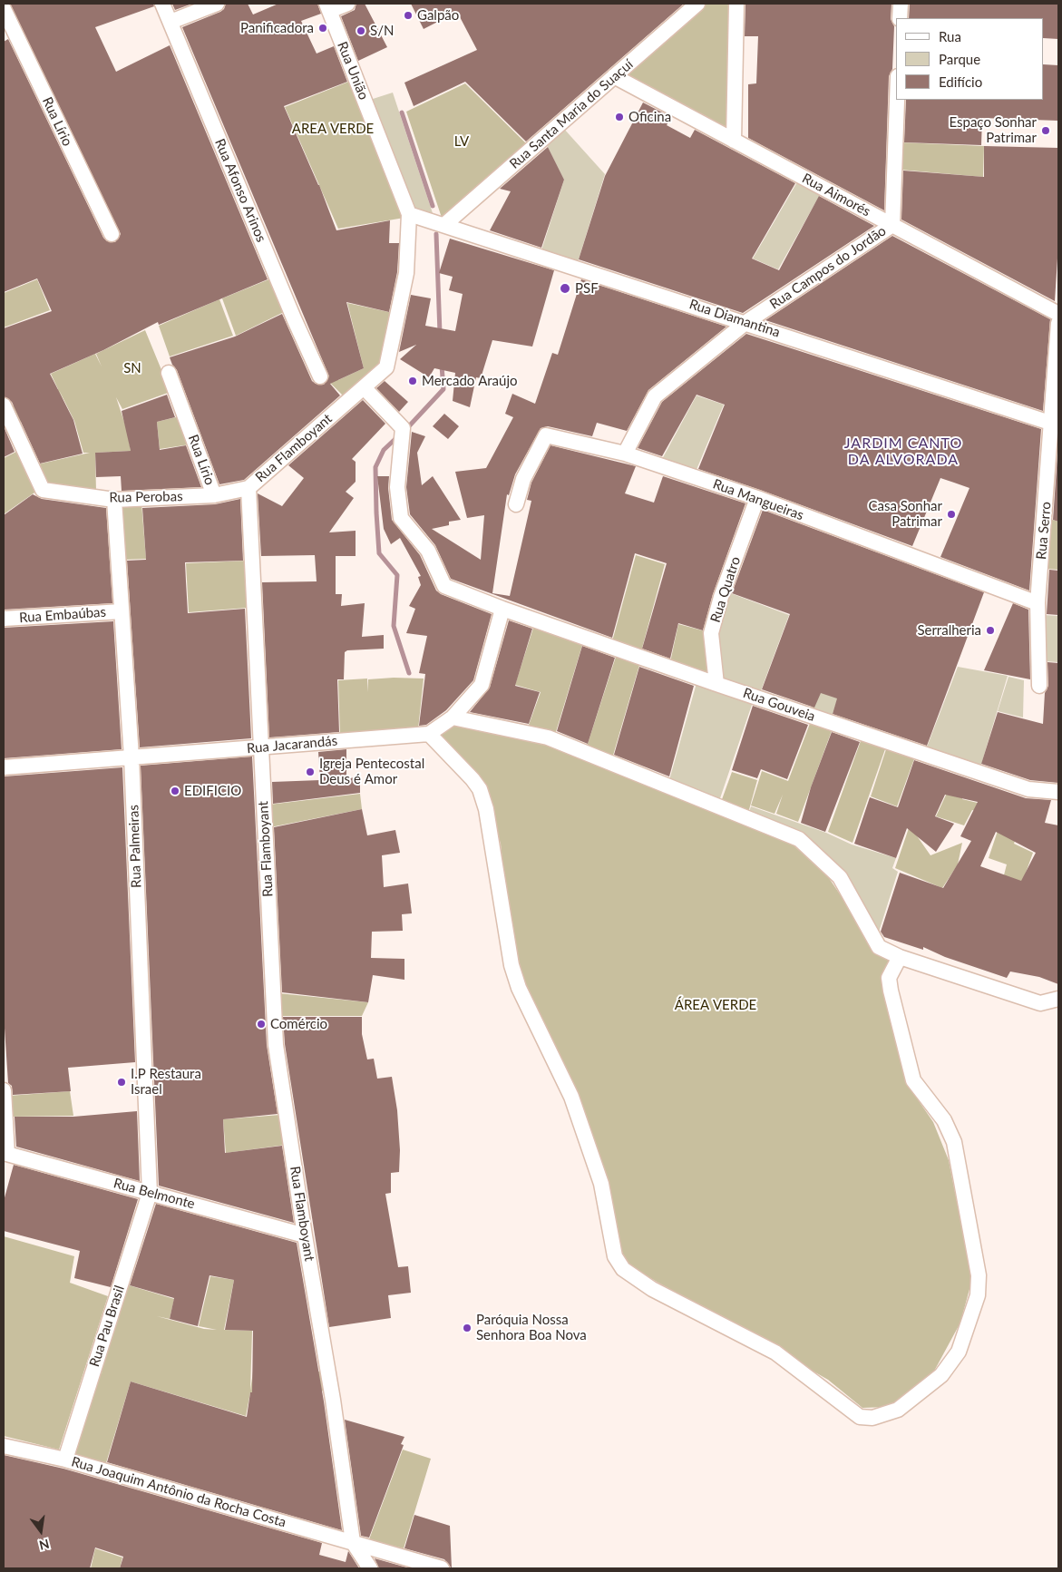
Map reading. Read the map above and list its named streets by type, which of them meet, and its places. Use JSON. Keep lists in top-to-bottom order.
{
  "streets": {
    "street": [
      "Rua União",
      "Rua Santa Maria do Suaçuí",
      "Rua Lírio",
      "Rua Afonso Arinos",
      "Rua Aimorés",
      "Rua Campos do Jordão",
      "Rua Diamantina",
      "Rua Flamboyant",
      "Rua Perobas",
      "Rua Mangueiras",
      "Rua Serro",
      "Rua Quatro",
      "Rua Embaúbas",
      "Rua Gouveia",
      "Rua Jacarandás",
      "Rua Palmeiras",
      "Rua Belmonte",
      "Rua Pau Brasil",
      "Rua Joaquim Antônio da Rocha Costa"
    ]
  },
  "crossings": [
    ["Rua União", "Rua Diamantina"],
    ["Rua União", "Rua Flamboyant"],
    ["Rua Santa Maria do Suaçuí", "Rua Aimorés"],
    ["Rua Santa Maria do Suaçuí", "Rua Diamantina"],
    ["Rua Lírio", "Rua Perobas"],
    ["Rua Aimorés", "Rua Campos do Jordão"],
    ["Rua Campos do Jordão", "Rua Diamantina"],
    ["Rua Campos do Jordão", "Rua Mangueiras"],
    ["Rua Diamantina", "Rua Flamboyant"],
    ["Rua Diamantina", "Rua Serro"],
    ["Rua Flamboyant", "Rua Perobas"],
    ["Rua Flamboyant", "Rua Gouveia"],
    ["Rua Flamboyant", "Rua Jacarandás"],
    ["Rua Flamboyant", "Rua Belmonte"],
    ["Rua Flamboyant", "Rua Joaquim Antônio da Rocha Costa"],
    ["Rua Perobas", "Rua Palmeiras"],
    ["Rua Mangueiras", "Rua Serro"],
    ["Rua Mangueiras", "Rua Quatro"],
    ["Rua Quatro", "Rua Gouveia"],
    ["Rua Embaúbas", "Rua Palmeiras"],
    ["Rua Jacarandás", "Rua Palmeiras"],
    ["Rua Palmeiras", "Rua Belmonte"],
    ["Rua Palmeiras", "Rua Pau Brasil"],
    ["Rua Belmonte", "Rua Pau Brasil"],
    ["Rua Pau Brasil", "Rua Joaquim Antônio da Rocha Costa"]
  ],
  "districts": ["JARDIM CANTO DA ALVORADA"],
  "parks": [
    "AREA VERDE",
    "LV",
    "SN",
    "ÁREA VERDE"
  ],
  "places": [
    "Galpão",
    "Panificadora",
    "S/N",
    "Oficina",
    "Espaço Sonhar Patrimar",
    "PSF",
    "Mercado Araújo",
    "Casa Sonhar Patrimar",
    "Serralheria",
    "Igreja Pentecostal Deus é Amor",
    "EDIFICIO",
    "Comércio",
    "I.P Restaura Israel",
    "Paróquia Nossa Senhora Boa Nova"
  ],
  "legend": ["Rua", "Parque", "Edifício"],
  "north": "bottom"
}
